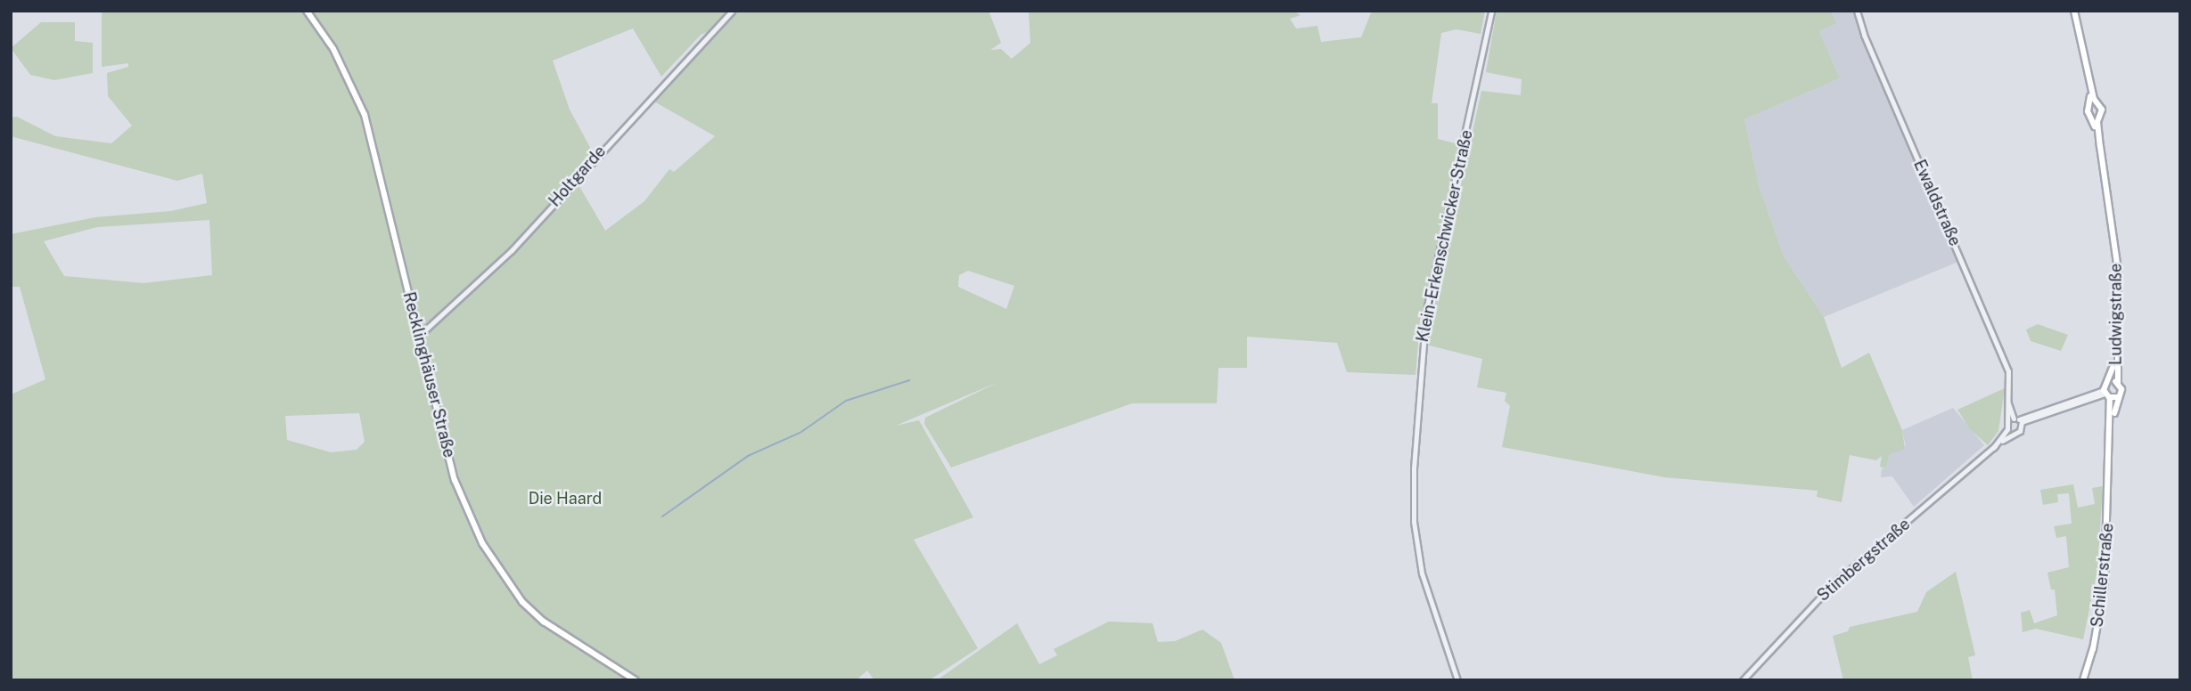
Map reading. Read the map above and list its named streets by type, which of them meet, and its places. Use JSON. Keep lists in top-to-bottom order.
{
  "streets": {
    "main road": ["Ludwigstraße", "Recklinghäuser Straße", "Schillerstraße"],
    "street": [
      "Holtgarde",
      "Ewaldstraße",
      "Klein-Erkenschwicker-Straße",
      "Stimbergstraße"
    ]
  },
  "crossings": [
    ["Holtgarde", "Recklinghäuser Straße"],
    ["Ewaldstraße", "Stimbergstraße"],
    ["Ludwigstraße", "Stimbergstraße"],
    ["Ludwigstraße", "Schillerstraße"],
    ["Stimbergstraße", "Schillerstraße"]
  ],
  "parks": ["Die Haard"]
}
